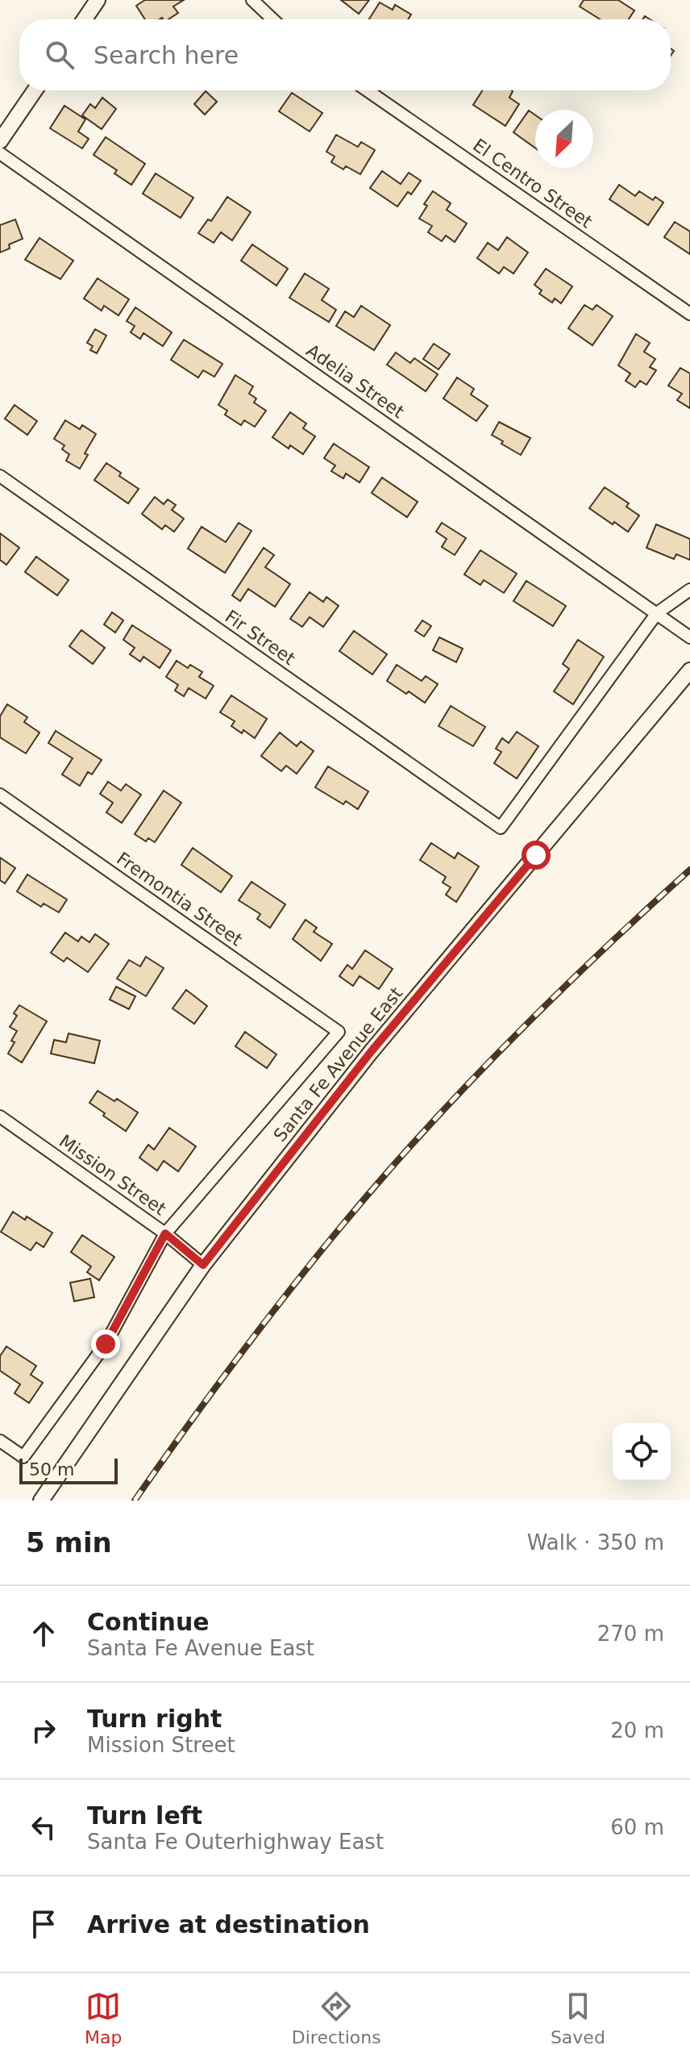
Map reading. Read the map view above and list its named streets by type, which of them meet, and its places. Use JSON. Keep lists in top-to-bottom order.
{
  "streets": {
    "street": [
      "El Centro Street",
      "Adelia Street",
      "Fir Street",
      "Fremontia Street",
      "Santa Fe Avenue East",
      "Mission Street"
    ]
  },
  "crossings": [
    ["Adelia Street", "Fir Street"],
    ["Fremontia Street", "Mission Street"],
    ["Santa Fe Avenue East", "Mission Street"]
  ],
  "scale_bar": "50 m",
  "north": "bottom left",
  "page": {
    "search": "Search here",
    "scale": "50 m",
    "heading": ["5 min", "Walk · 350 m"],
    "list": [
      ["Continue", "Santa Fe Avenue East", "270 m"],
      ["Turn right", "Mission Street", "20 m"],
      ["Turn left", "Santa Fe Outerhighway East", "60 m"],
      "Arrive at destination"
    ],
    "nav": ["Map", "Directions", "Saved"]
  }
}
